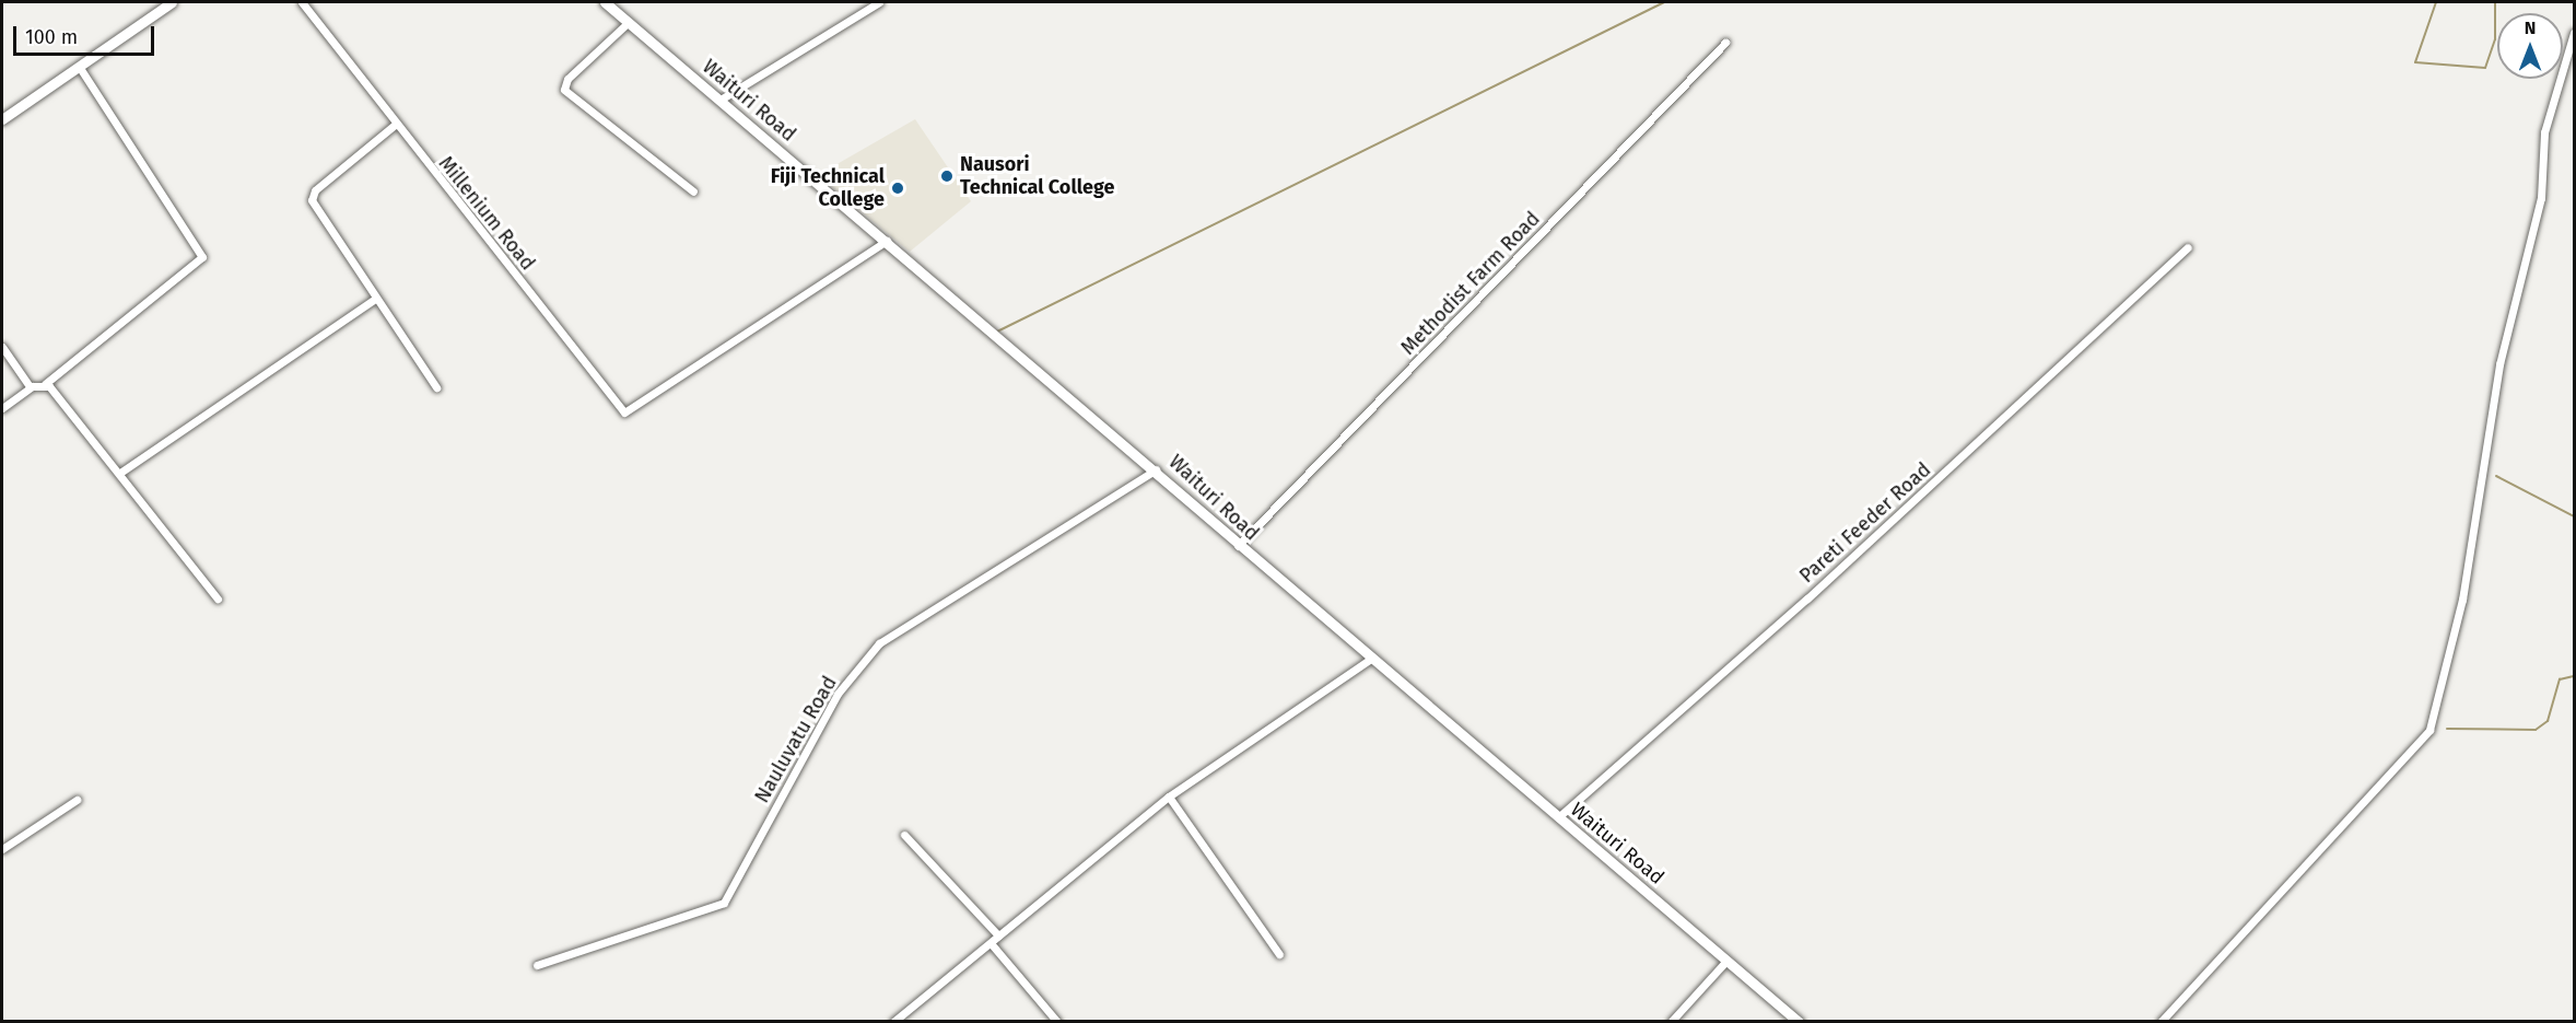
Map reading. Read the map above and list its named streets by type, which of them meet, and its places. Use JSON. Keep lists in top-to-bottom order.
{
  "streets": {
    "main road": ["Waituri Road"],
    "street": [
      "Millenium Road",
      "Methodist Farm Road",
      "Pareti Feeder Road",
      "Nauluvatu Road"
    ]
  },
  "crossings": [
    ["Waituri Road", "Millenium Road"],
    ["Waituri Road", "Methodist Farm Road"],
    ["Waituri Road", "Pareti Feeder Road"],
    ["Waituri Road", "Nauluvatu Road"]
  ],
  "places": ["Nausori Technical College", "Fiji Technical College"],
  "scale_bar": "100 m",
  "north": "top"
}
